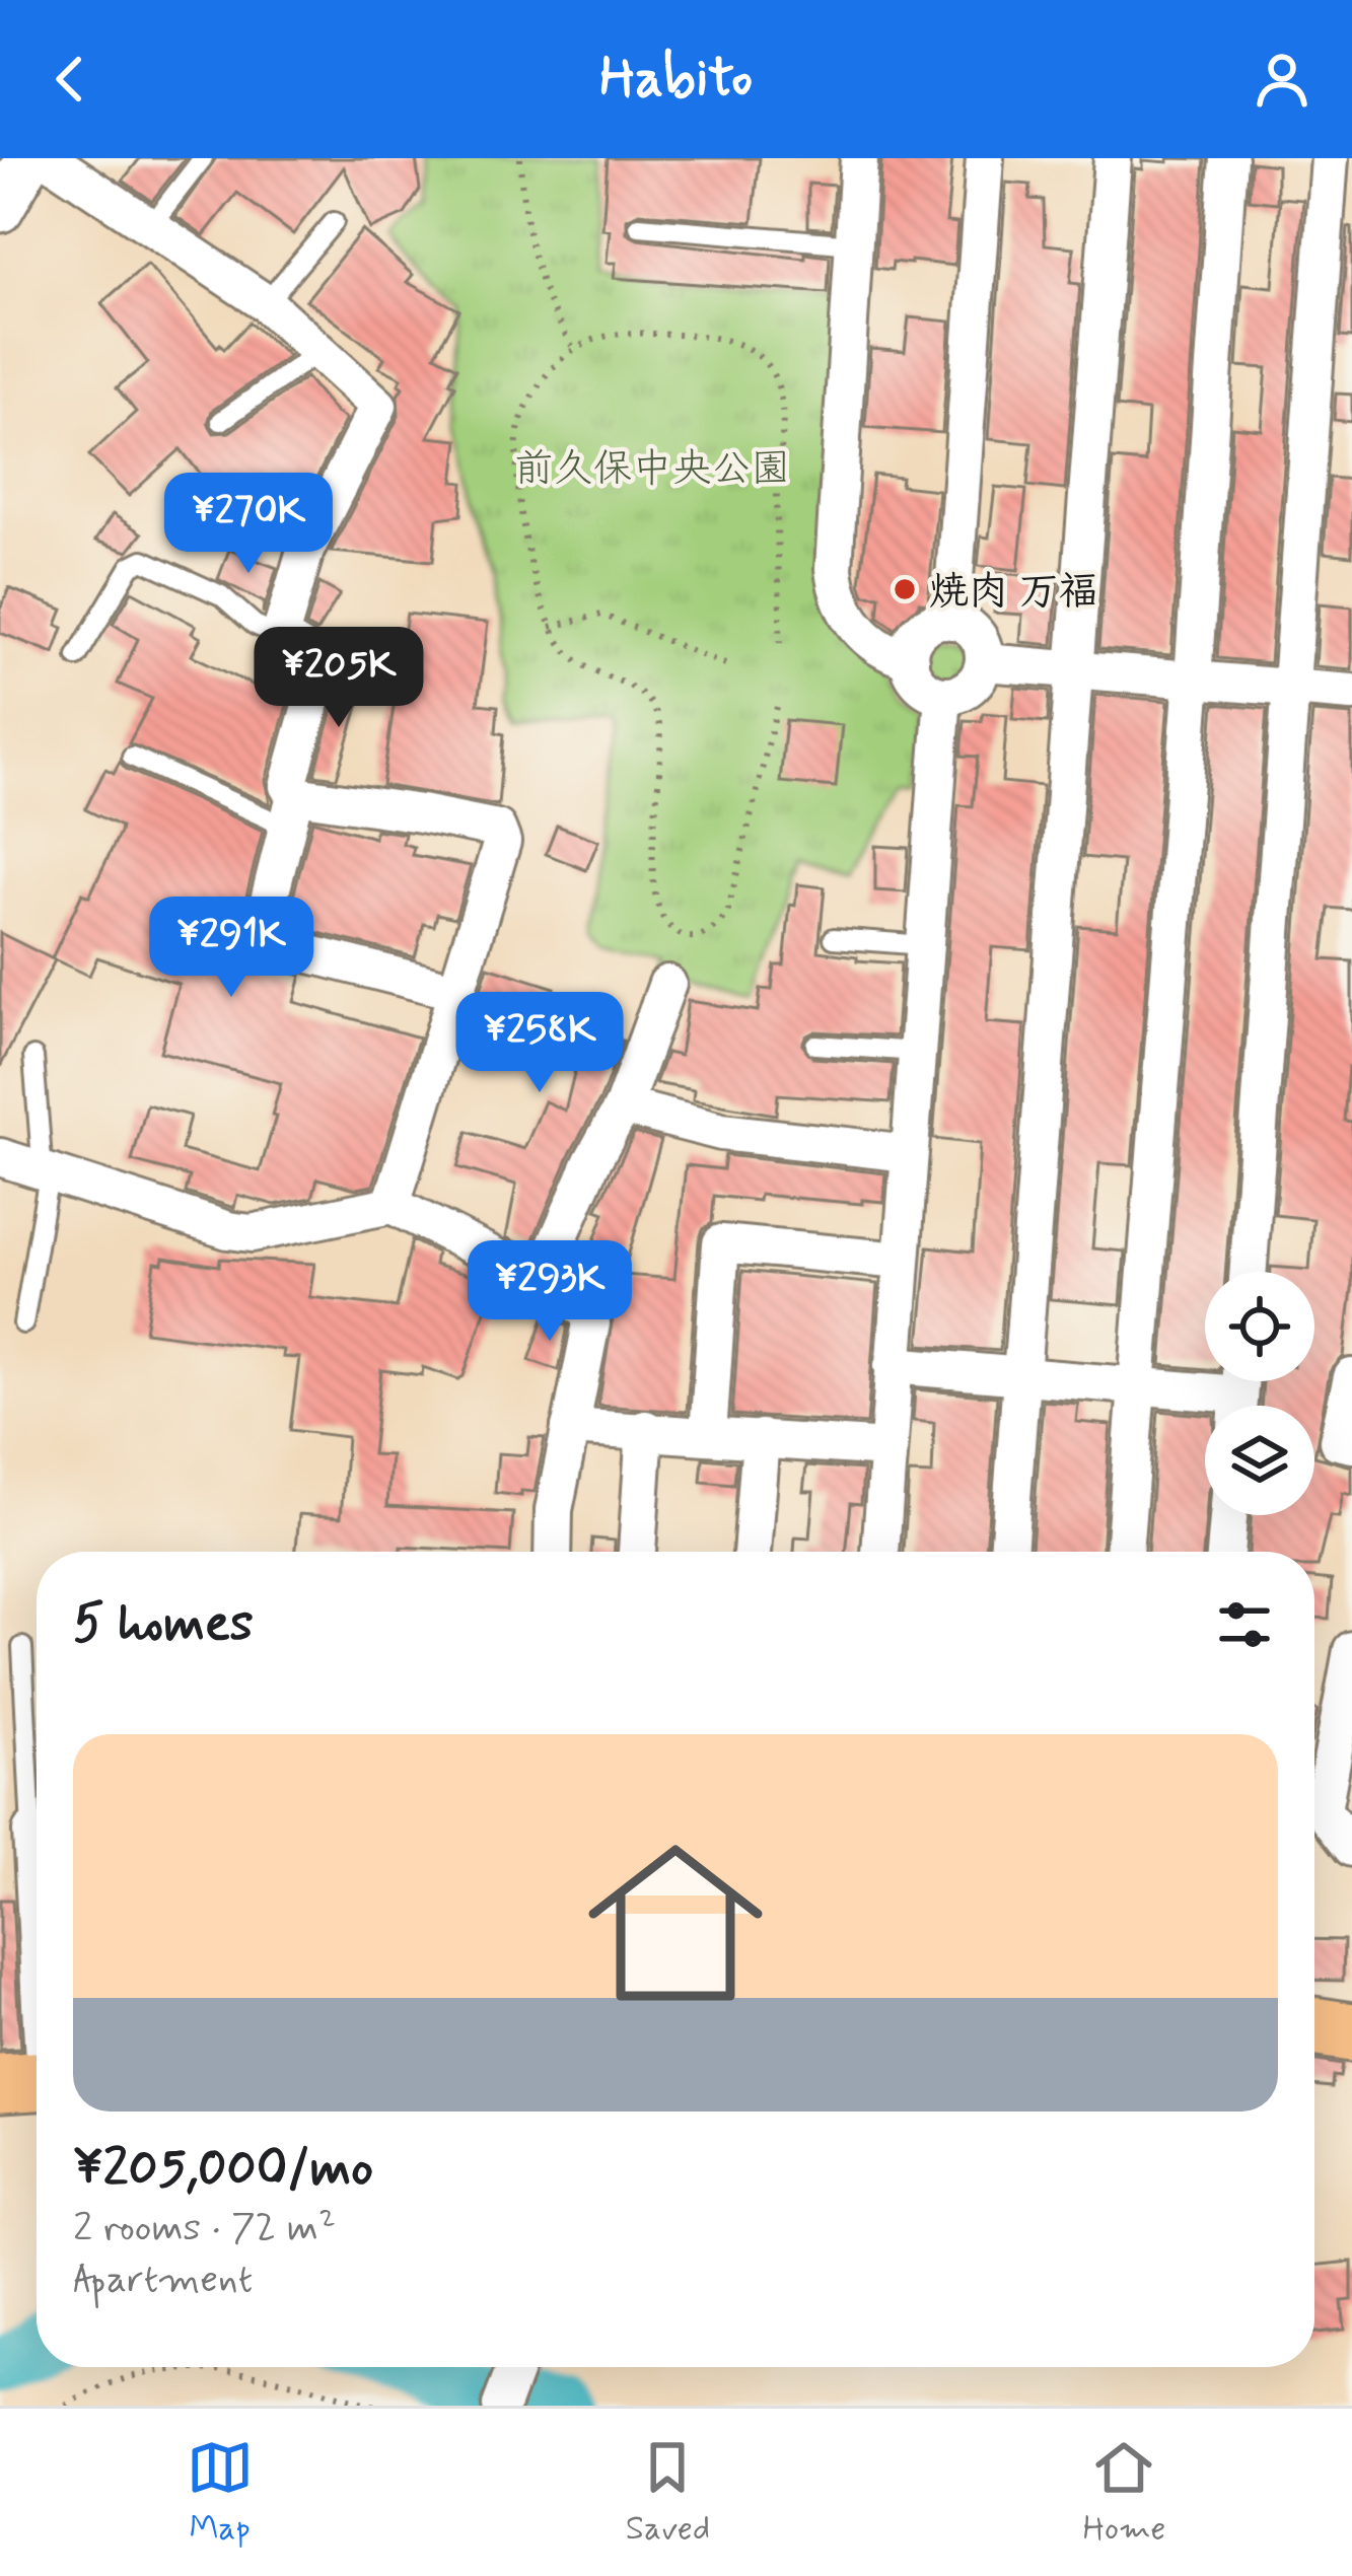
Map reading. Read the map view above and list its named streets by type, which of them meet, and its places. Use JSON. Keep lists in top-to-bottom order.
{
  "parks": ["前久保中央公園"],
  "places": ["焼肉 万福"],
  "page": {
    "header": "Habito",
    "price": [
      "¥270K",
      "¥205K",
      "¥291K",
      "¥258K",
      "¥293K"
    ],
    "heading": "5 homes",
    "list": [
      {
        "name": "¥205,000/mo",
        "note": "2 rooms · 72 m² · Apartment"
      }
    ],
    "tabs": ["Map", "Saved", "Home"]
  }
}
